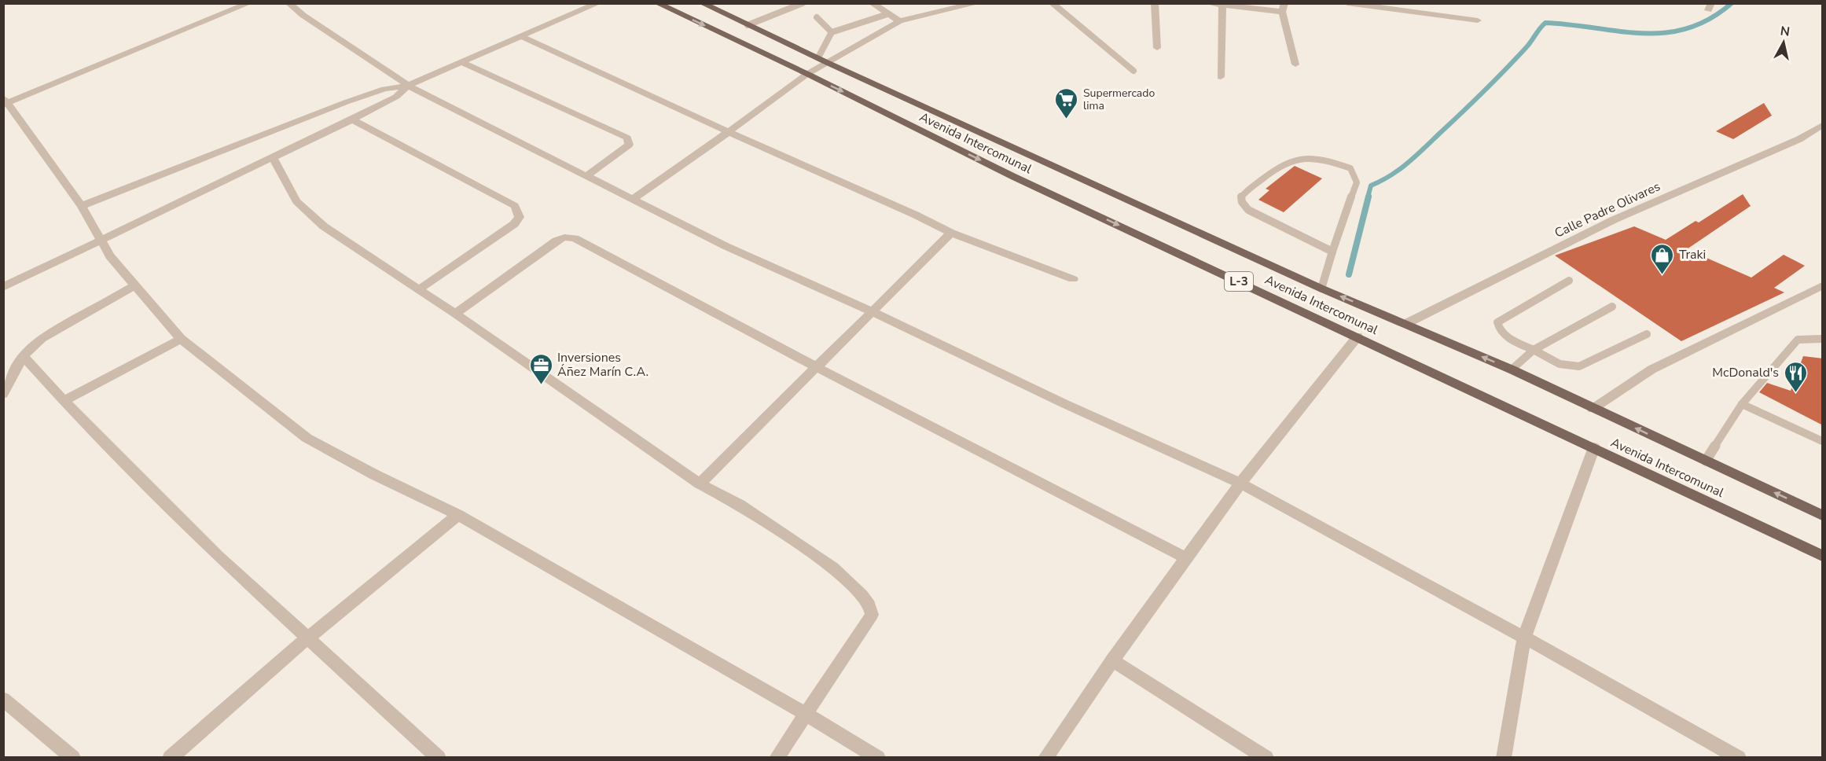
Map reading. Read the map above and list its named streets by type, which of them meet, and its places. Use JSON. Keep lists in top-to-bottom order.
{
  "streets": {
    "main road": ["Avenida Intercomunal", "L-3"],
    "street": ["Calle Padre Olivares"]
  },
  "crossings": [
    ["Avenida Intercomunal", "Calle Padre Olivares"]
  ],
  "places": {
    "supermarket": ["Supermercado lima"],
    "shop": ["Traki"],
    "office": ["Inversiones Áñez Marín C.A."],
    "restaurant": ["McDonald's"]
  },
  "north": "top"
}
